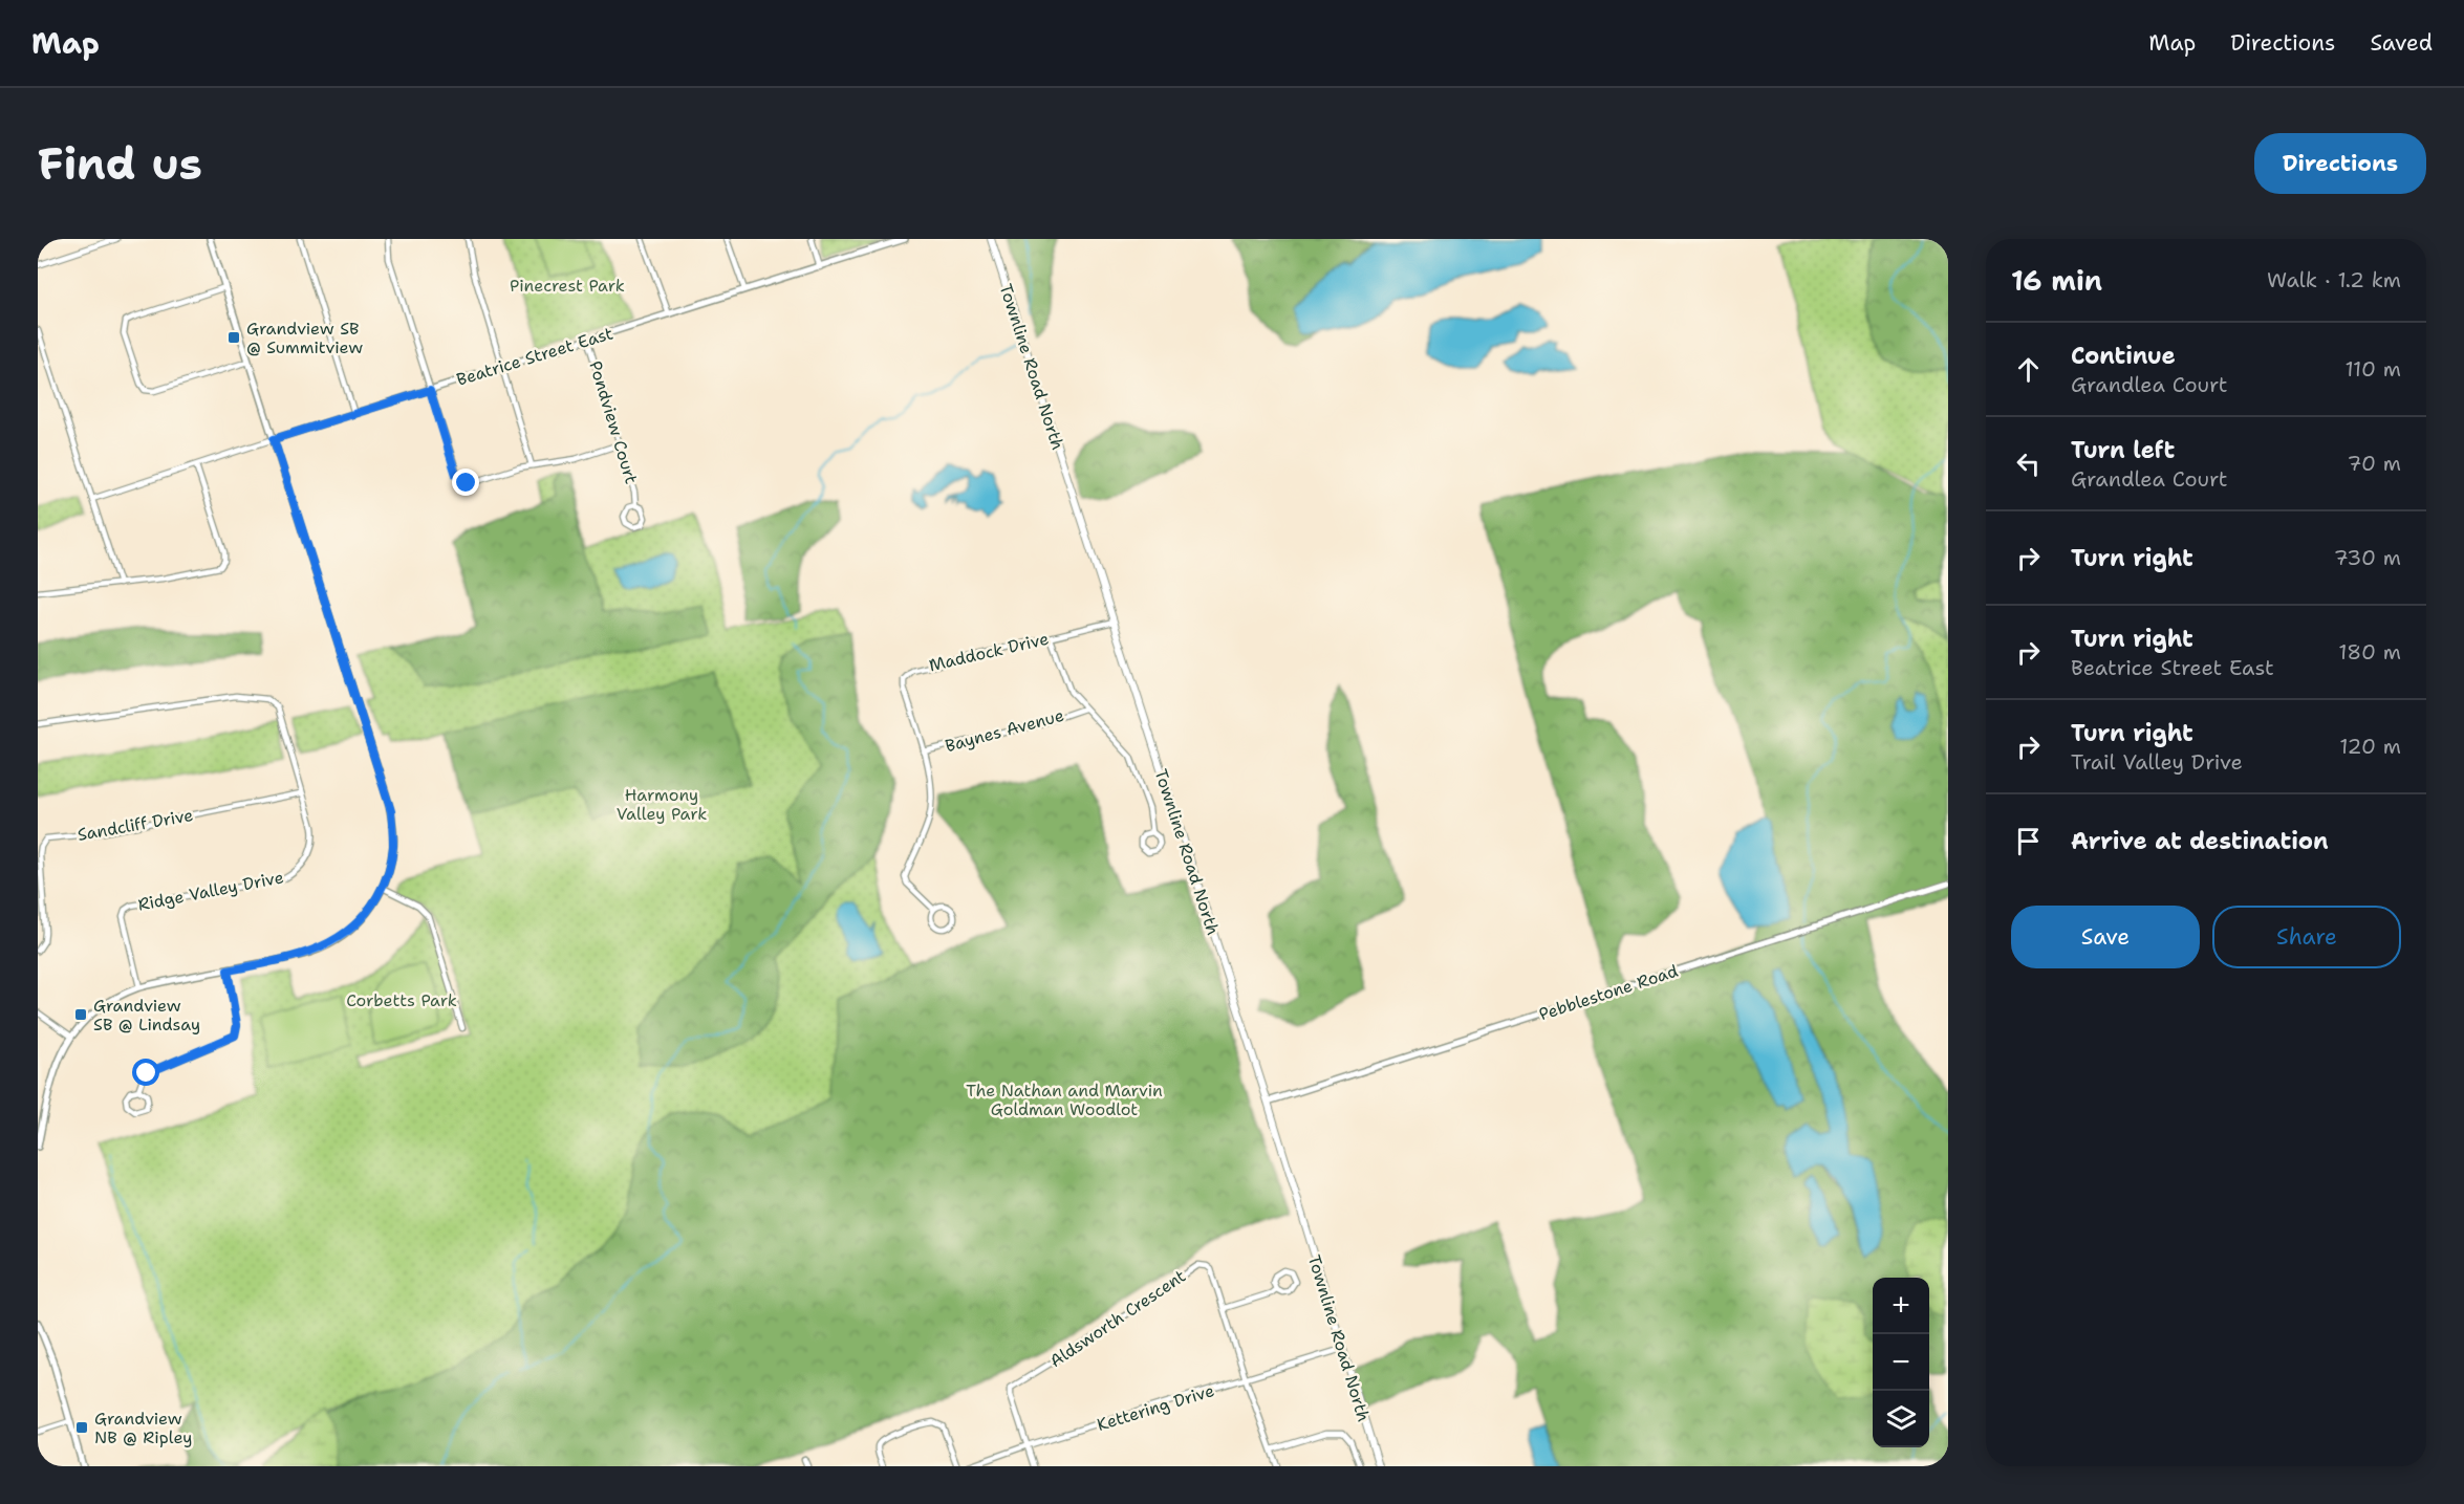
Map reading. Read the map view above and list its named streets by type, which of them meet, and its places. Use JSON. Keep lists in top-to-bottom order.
{
  "streets": {
    "main road": ["Townline Road North"],
    "street": [
      "Beatrice Street East",
      "Pondview Court",
      "Maddock Drive",
      "Baynes Avenue",
      "Sandcliff Drive",
      "Ridge Valley Drive",
      "Pebblestone Road",
      "Aldsworth Crescent",
      "Kettering Drive"
    ]
  },
  "crossings": [
    ["Beatrice Street East", "Pondview Court"],
    ["Townline Road North", "Maddock Drive"],
    ["Townline Road North", "Pebblestone Road"],
    ["Townline Road North", "Kettering Drive"],
    ["Maddock Drive", "Baynes Avenue"],
    ["Sandcliff Drive", "Ridge Valley Drive"],
    ["Aldsworth Crescent", "Kettering Drive"]
  ],
  "parks": [
    "Pinecrest Park",
    "Harmony Valley Park",
    "Corbetts Park",
    "The Nathan and Marvin Goldman Woodlot"
  ],
  "places": {
    "transit": ["Grandview SB @ Summitview", "Grandview SB @ Lindsay", "Grandview NB @ Ripley"]
  },
  "page": {
    "header": "Map",
    "nav": ["Map", "Directions", "Saved"],
    "buttons": [
      "Directions",
      ["Save", "Share"]
    ],
    "title": "Find us",
    "heading": ["16 min", "Walk · 1.2 km"],
    "list": [
      ["Continue", "Grandlea Court", "110 m"],
      ["Turn left", "Grandlea Court", "70 m"],
      ["Turn right", "730 m"],
      ["Turn right", "Beatrice Street East", "180 m"],
      ["Turn right", "Trail Valley Drive", "120 m"],
      "Arrive at destination"
    ],
    "map_buttons": ["+", "−"]
  }
}
